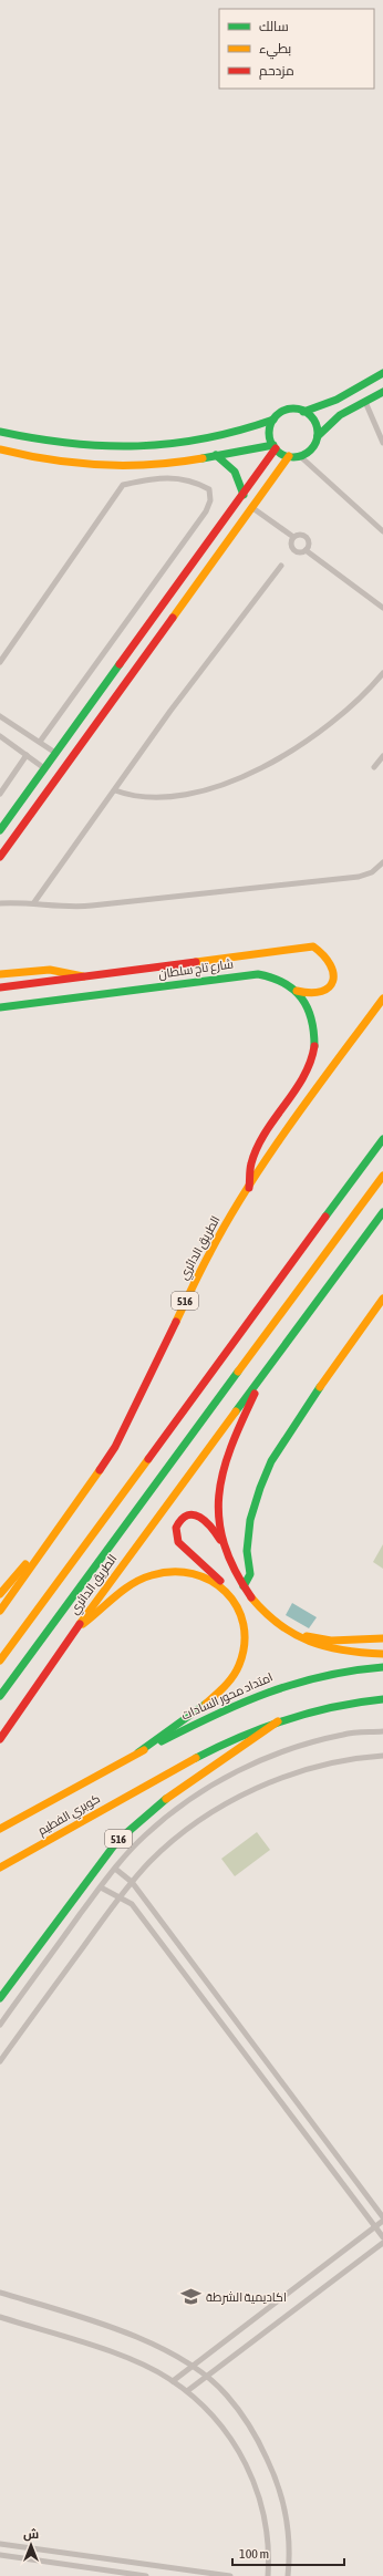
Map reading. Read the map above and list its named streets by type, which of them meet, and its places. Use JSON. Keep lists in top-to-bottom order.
{
  "streets": {
    "main road": [
      "شارع تاج سلطان",
      "الطريق الدائري",
      "516",
      "امتداد محور السادات",
      "كوبري الفطيم"
    ]
  },
  "crossings": [
    ["شارع تاج سلطان", "الطريق الدائري"],
    ["الطريق الدائري", "516"],
    ["516", "كوبري الفطيم"],
    ["امتداد محور السادات", "كوبري الفطيم"]
  ],
  "places": {
    "school or university": ["اكاديمية الشرطة"]
  },
  "legend": ["سالك", "بطيء", "مزدحم"],
  "scale_bar": "100 m",
  "north": "top"
}
